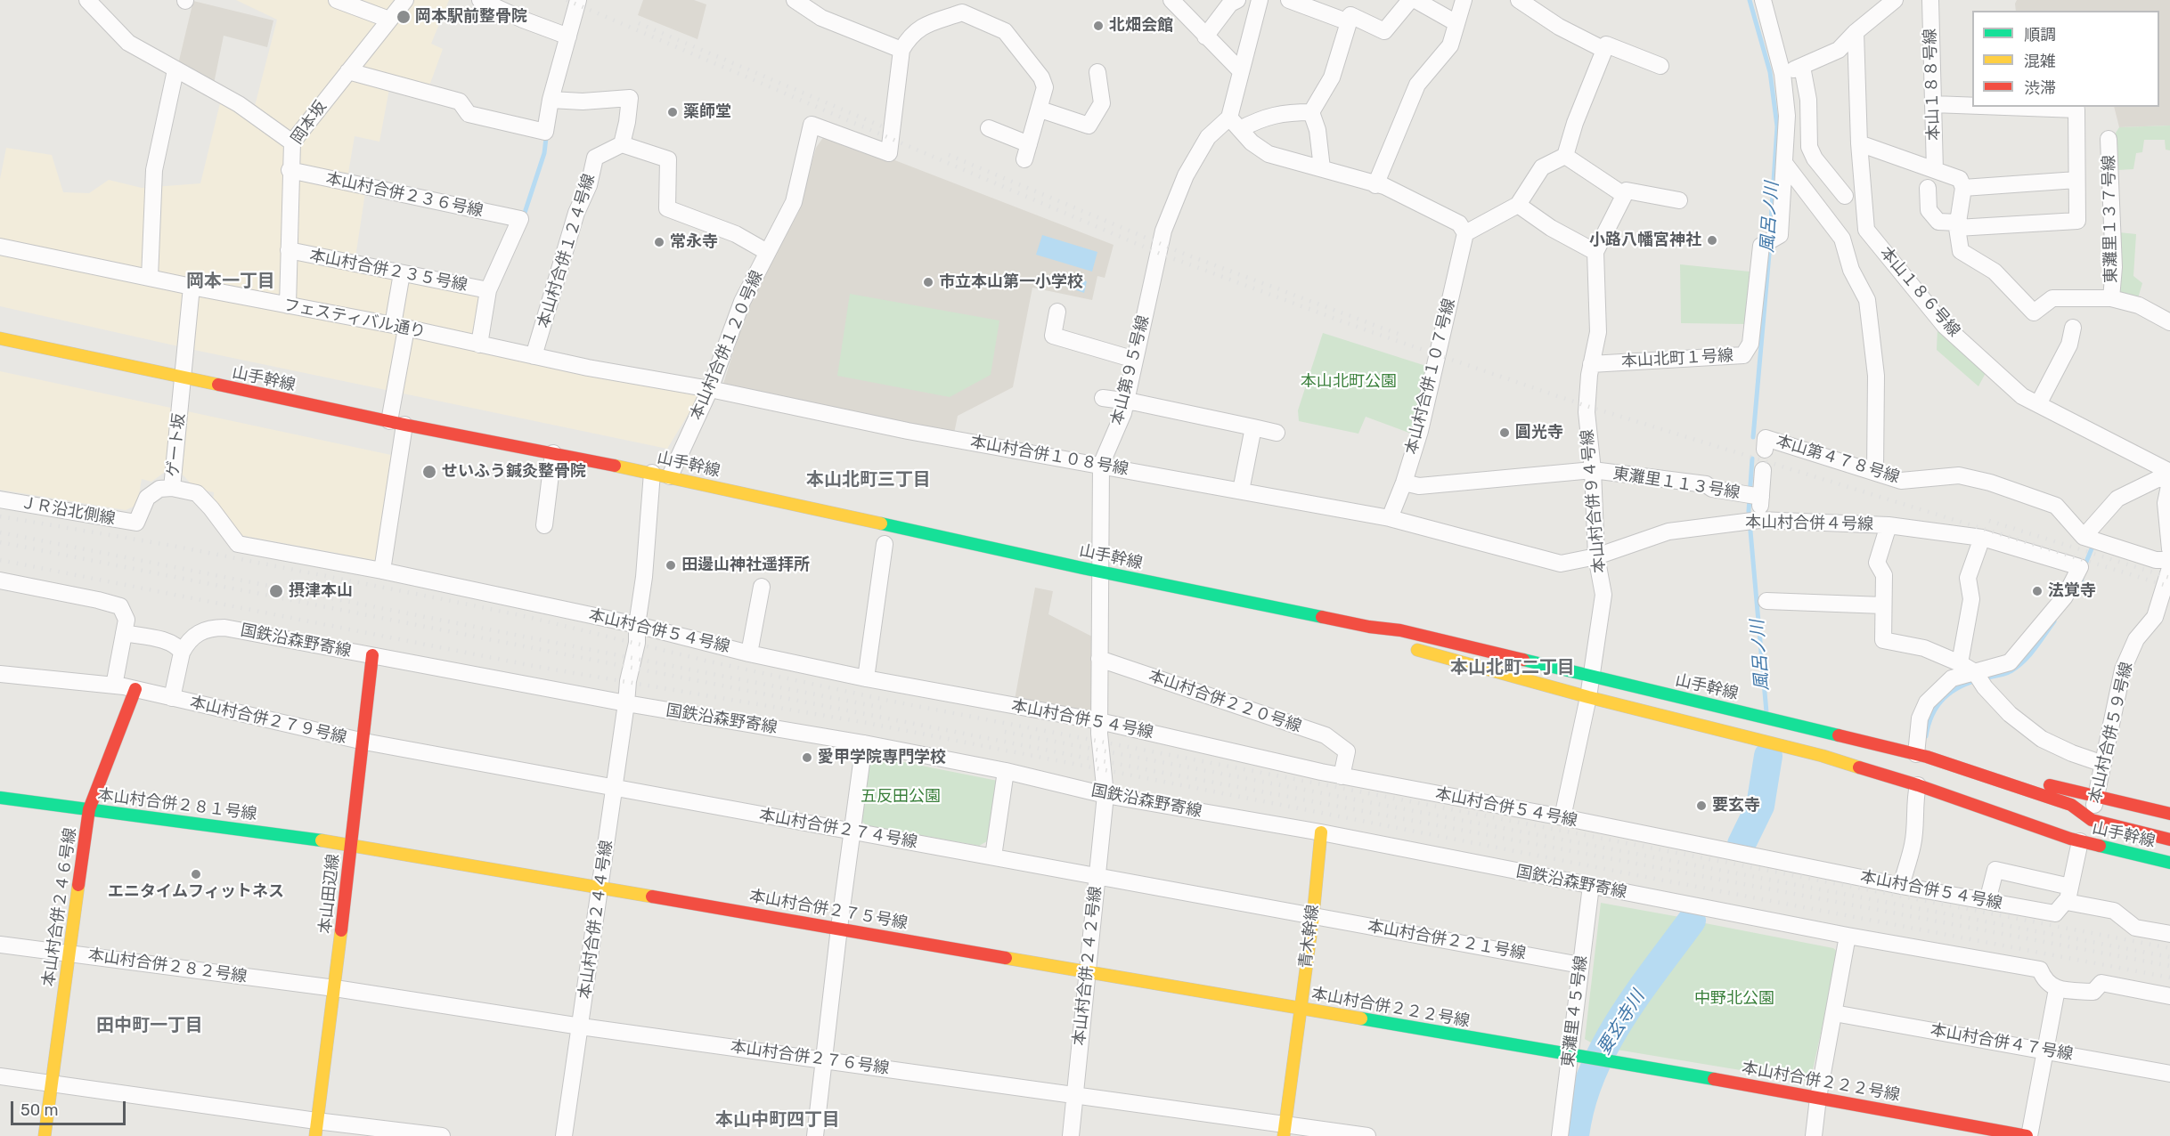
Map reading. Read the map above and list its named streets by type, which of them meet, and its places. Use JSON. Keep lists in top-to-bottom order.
{
  "streets": {
    "street": [
      "本山１８８号線",
      "岡本坂",
      "本山村合併２３６号線",
      "東灘里１３７号線",
      "本山村合併１２４号線",
      "本山村合併２３５号線",
      "本山１８６号線",
      "フェスティバル通り",
      "本山村合併１２０号線",
      "本山北町１号線",
      "本山第９５号線",
      "本山村合併１０７号線",
      "山手幹線",
      "ゲート坂",
      "本山村合併１０８号線",
      "本山第４７８号線",
      "東灘里１１３号線",
      "本山村合併９４号線",
      "ＪＲ沿北側線",
      "本山村合併４号線",
      "本山村合併５４号線",
      "国鉄沿森野寄線",
      "本山村合併２２０号線",
      "本山村合併２７９号線",
      "本山村合併５９号線",
      "本山村合併２８１号線",
      "本山村合併２７４号線",
      "本山田辺線",
      "本山村合併２４６号線",
      "本山村合併２７５号線",
      "本山村合併２４４号線",
      "青木幹線",
      "本山村合併２２１号線",
      "本山村合併２８２号線",
      "本山村合併２４２号線",
      "本山村合併２２２号線",
      "東灘里４５号線",
      "本山村合併４７号線",
      "本山村合併２７６号線"
    ]
  },
  "crossings": [
    ["岡本坂", "本山村合併２３６号線"],
    ["岡本坂", "本山村合併２３５号線"],
    ["岡本坂", "フェスティバル通り"],
    ["本山村合併２３６号線", "本山村合併２３５号線"],
    ["本山村合併１２４号線", "フェスティバル通り"],
    ["フェスティバル通り", "本山村合併１２０号線"],
    ["フェスティバル通り", "ゲート坂"],
    ["フェスティバル通り", "本山村合併１０８号線"],
    ["本山村合併１２０号線", "山手幹線"],
    ["本山村合併１２０号線", "本山村合併１０８号線"],
    ["本山北町１号線", "本山村合併９４号線"],
    ["本山第９５号線", "山手幹線"],
    ["本山第９５号線", "本山村合併１０８号線"],
    ["本山第９５号線", "本山村合併５４号線"],
    ["本山第９５号線", "国鉄沿森野寄線"],
    ["本山第９５号線", "本山村合併２２０号線"],
    ["本山第９５号線", "本山村合併２４２号線"],
    ["本山村合併１０７号線", "本山村合併１０８号線"],
    ["本山村合併１０７号線", "東灘里１１３号線"],
    ["本山村合併１０７号線", "本山村合併４号線"],
    ["山手幹線", "ゲート坂"],
    ["山手幹線", "本山村合併９４号線"],
    ["山手幹線", "本山村合併５９号線"],
    ["ゲート坂", "ＪＲ沿北側線"],
    ["ゲート坂", "本山村合併５４号線"],
    ["本山村合併１０８号線", "本山村合併４号線"],
    ["本山第４７８号線", "東灘里１１３号線"],
    ["本山第４７８号線", "本山村合併４号線"],
    ["東灘里１１３号線", "本山村合併９４号線"],
    ["本山村合併９４号線", "本山村合併４号線"],
    ["本山村合併９４号線", "本山村合併５４号線"],
    ["ＪＲ沿北側線", "本山村合併５４号線"],
    ["本山村合併５４号線", "本山村合併２２０号線"],
    ["本山村合併５４号線", "本山村合併５９号線"],
    ["国鉄沿森野寄線", "本山田辺線"],
    ["国鉄沿森野寄線", "本山村合併２４４号線"],
    ["国鉄沿森野寄線", "青木幹線"],
    ["国鉄沿森野寄線", "本山村合併２４２号線"],
    ["国鉄沿森野寄線", "東灘里４５号線"],
    ["本山村合併２７９号線", "本山村合併２７４号線"],
    ["本山村合併２７９号線", "本山田辺線"],
    ["本山村合併２７９号線", "本山村合併２４６号線"],
    ["本山村合併２８１号線", "本山田辺線"],
    ["本山村合併２８１号線", "本山村合併２４６号線"],
    ["本山村合併２８１号線", "本山村合併２７５号線"],
    ["本山村合併２７４号線", "本山田辺線"],
    ["本山村合併２７４号線", "本山村合併２４４号線"],
    ["本山村合併２７４号線", "青木幹線"],
    ["本山村合併２７４号線", "本山村合併２２１号線"],
    ["本山村合併２７４号線", "本山村合併２４２号線"],
    ["本山田辺線", "本山村合併２７５号線"],
    ["本山田辺線", "本山村合併２８２号線"],
    ["本山田辺線", "本山村合併２７６号線"],
    ["本山村合併２４６号線", "本山村合併２８２号線"],
    ["本山村合併２７５号線", "本山村合併２４４号線"],
    ["本山村合併２７５号線", "青木幹線"],
    ["本山村合併２７５号線", "本山村合併２４２号線"],
    ["本山村合併２７５号線", "本山村合併２２２号線"],
    ["本山村合併２４４号線", "本山村合併２７６号線"],
    ["青木幹線", "本山村合併２２１号線"],
    ["青木幹線", "本山村合併２２２号線"],
    ["青木幹線", "本山村合併２７６号線"],
    ["本山村合併２２１号線", "東灘里４５号線"],
    ["本山村合併２８２号線", "本山村合併２７６号線"],
    ["本山村合併２４２号線", "本山村合併２７６号線"],
    ["本山村合併２２２号線", "東灘里４５号線"]
  ],
  "districts": [
    "岡本一丁目",
    "本山北町三丁目",
    "本山北町二丁目",
    "田中町一丁目",
    "本山中町四丁目"
  ],
  "water": ["風呂ノ川", "要玄寺川"],
  "parks": ["本山北町公園", "五反田公園", "中野北公園"],
  "places": [
    "岡本駅前整骨院",
    "北畑会館",
    "薬師堂",
    "小路八幡宮神社",
    "常永寺",
    "市立本山第一小学校",
    "圓光寺",
    "せいふう鍼灸整骨院",
    "田邊山神社遥拝所",
    "摂津本山",
    "法覚寺",
    "愛甲学院専門学校",
    "要玄寺",
    "エニタイムフィットネス"
  ],
  "legend": ["順調", "混雑", "渋滞"],
  "scale_bar": "50 m"
}
